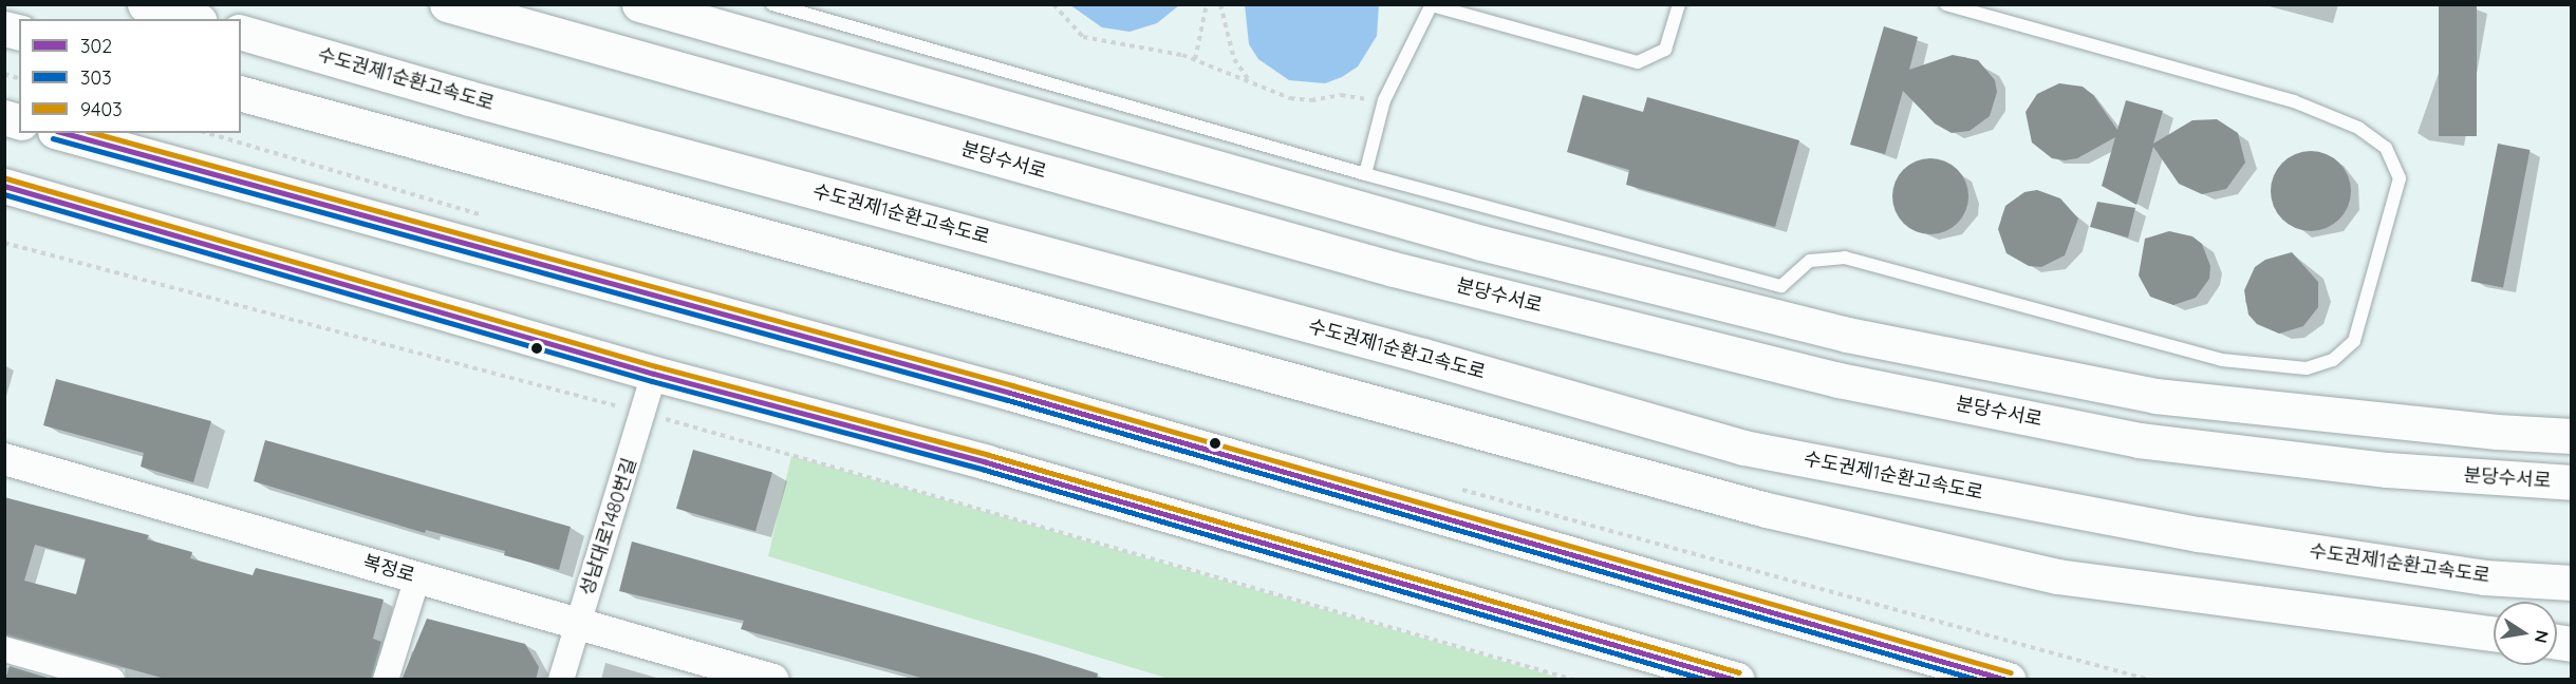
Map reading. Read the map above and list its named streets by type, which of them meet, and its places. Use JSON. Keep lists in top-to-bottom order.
{
  "streets": {
    "main road": ["수도권제1순환고속도로", "분당수서로"],
    "street": ["성남대로1480번길", "복정로"]
  },
  "crossings": [
    ["성남대로1480번길", "복정로"]
  ],
  "lines": ["transit line 302", "transit line 9403", "transit line 303"],
  "legend": ["302", "303", "9403"],
  "north": "right"
}
